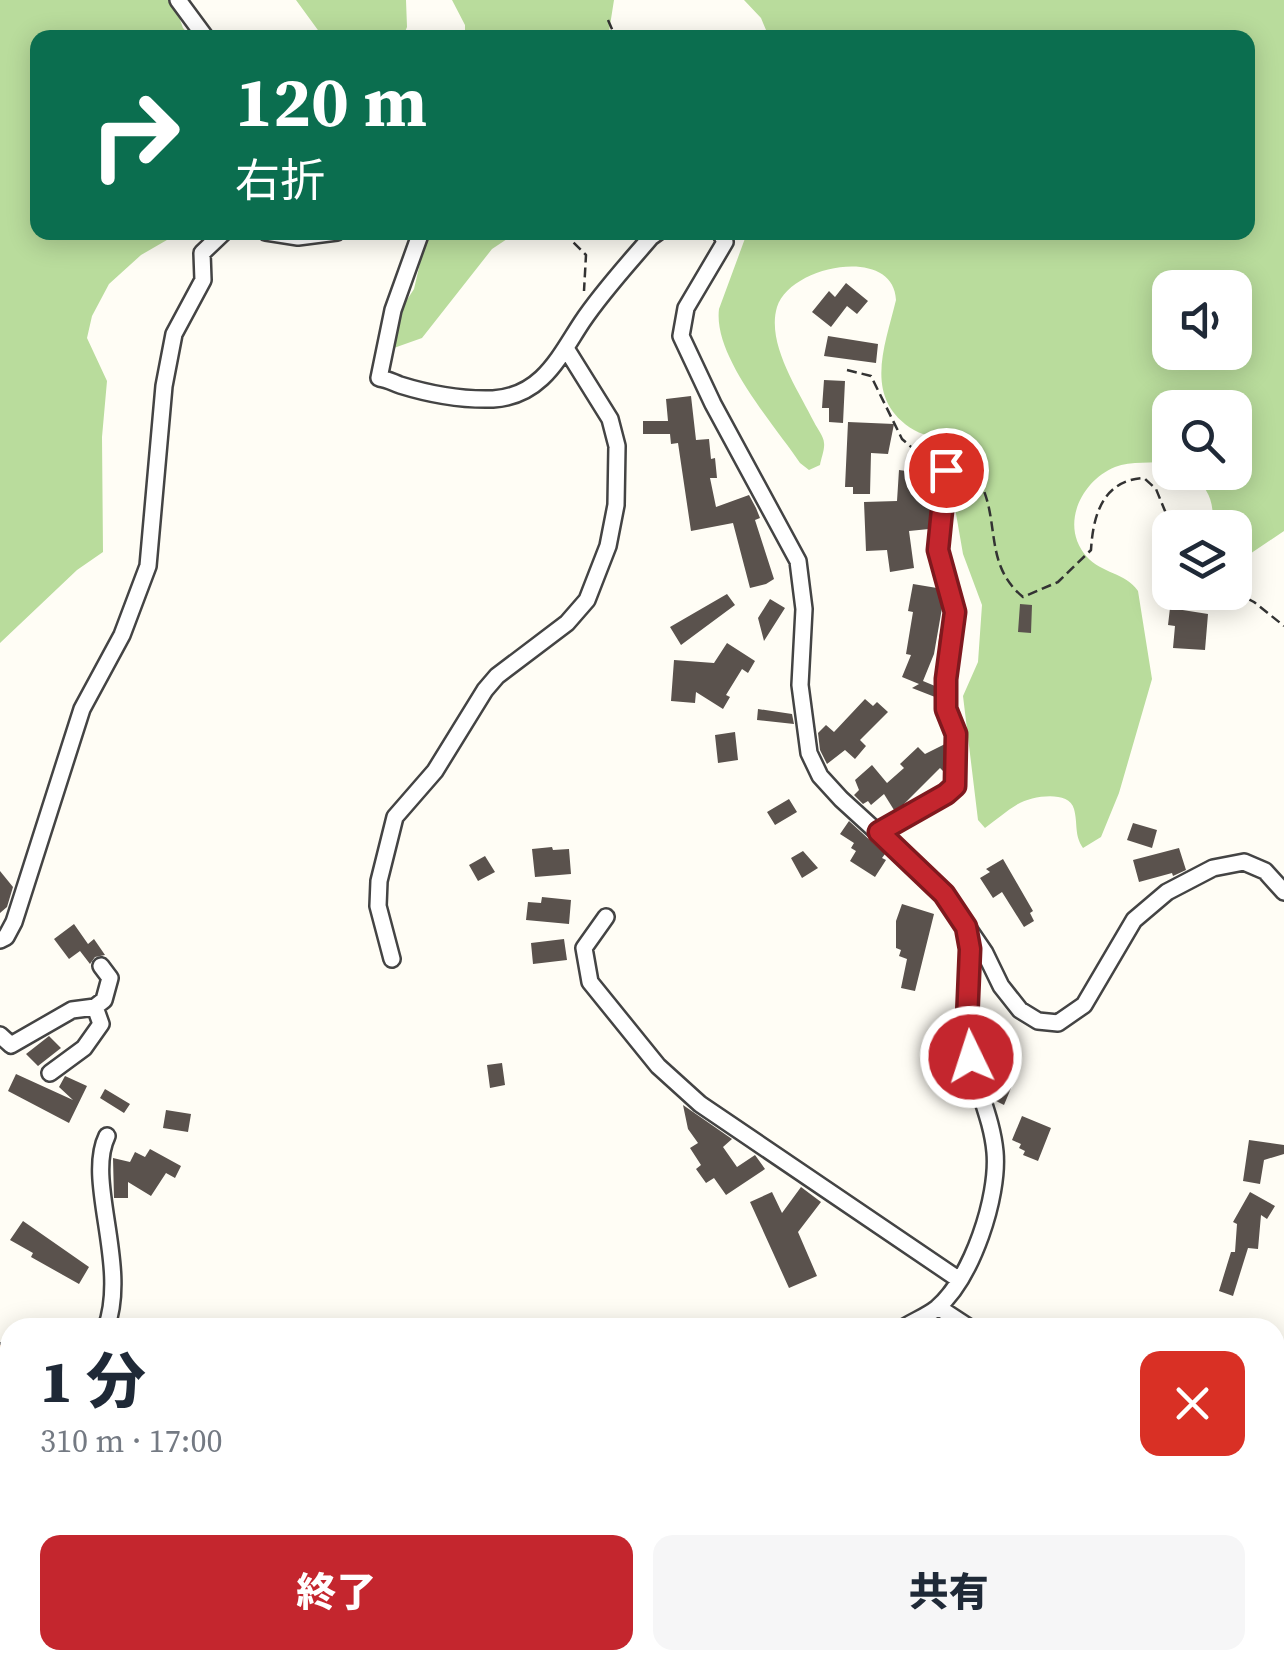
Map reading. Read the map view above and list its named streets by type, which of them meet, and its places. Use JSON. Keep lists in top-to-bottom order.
{
  "page": {
    "turn": ["120 m", "右折"],
    "heading": ["1 分", "310 m · 17:00"],
    "buttons": ["終了", "共有"]
  }
}
